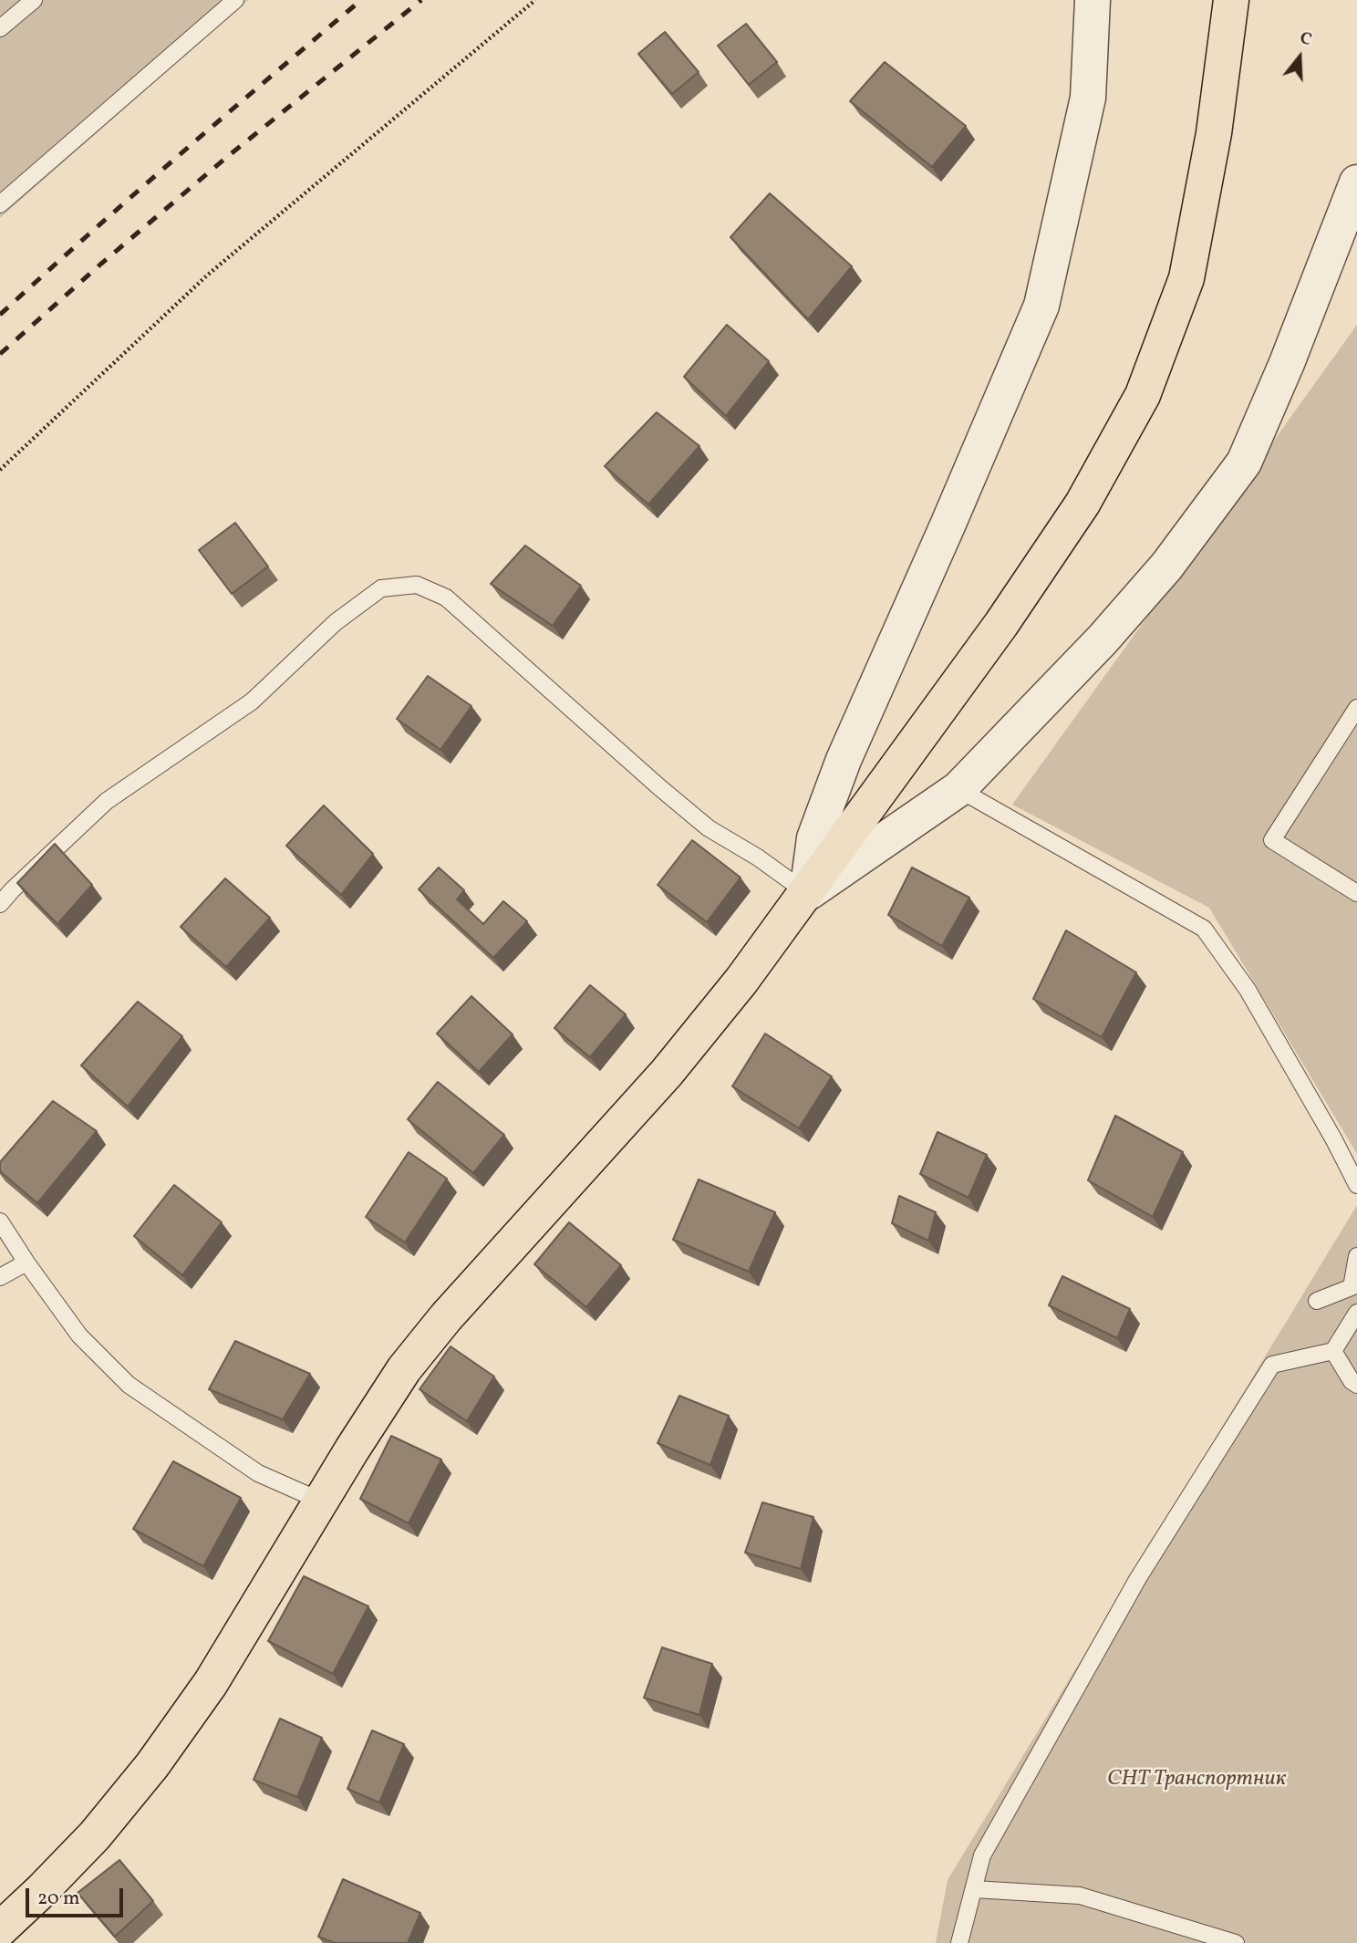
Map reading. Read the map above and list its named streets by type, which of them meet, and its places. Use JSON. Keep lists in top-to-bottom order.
{
  "parks": ["СНТ Транспортник"],
  "scale_bar": "20 m",
  "north": "top"
}
